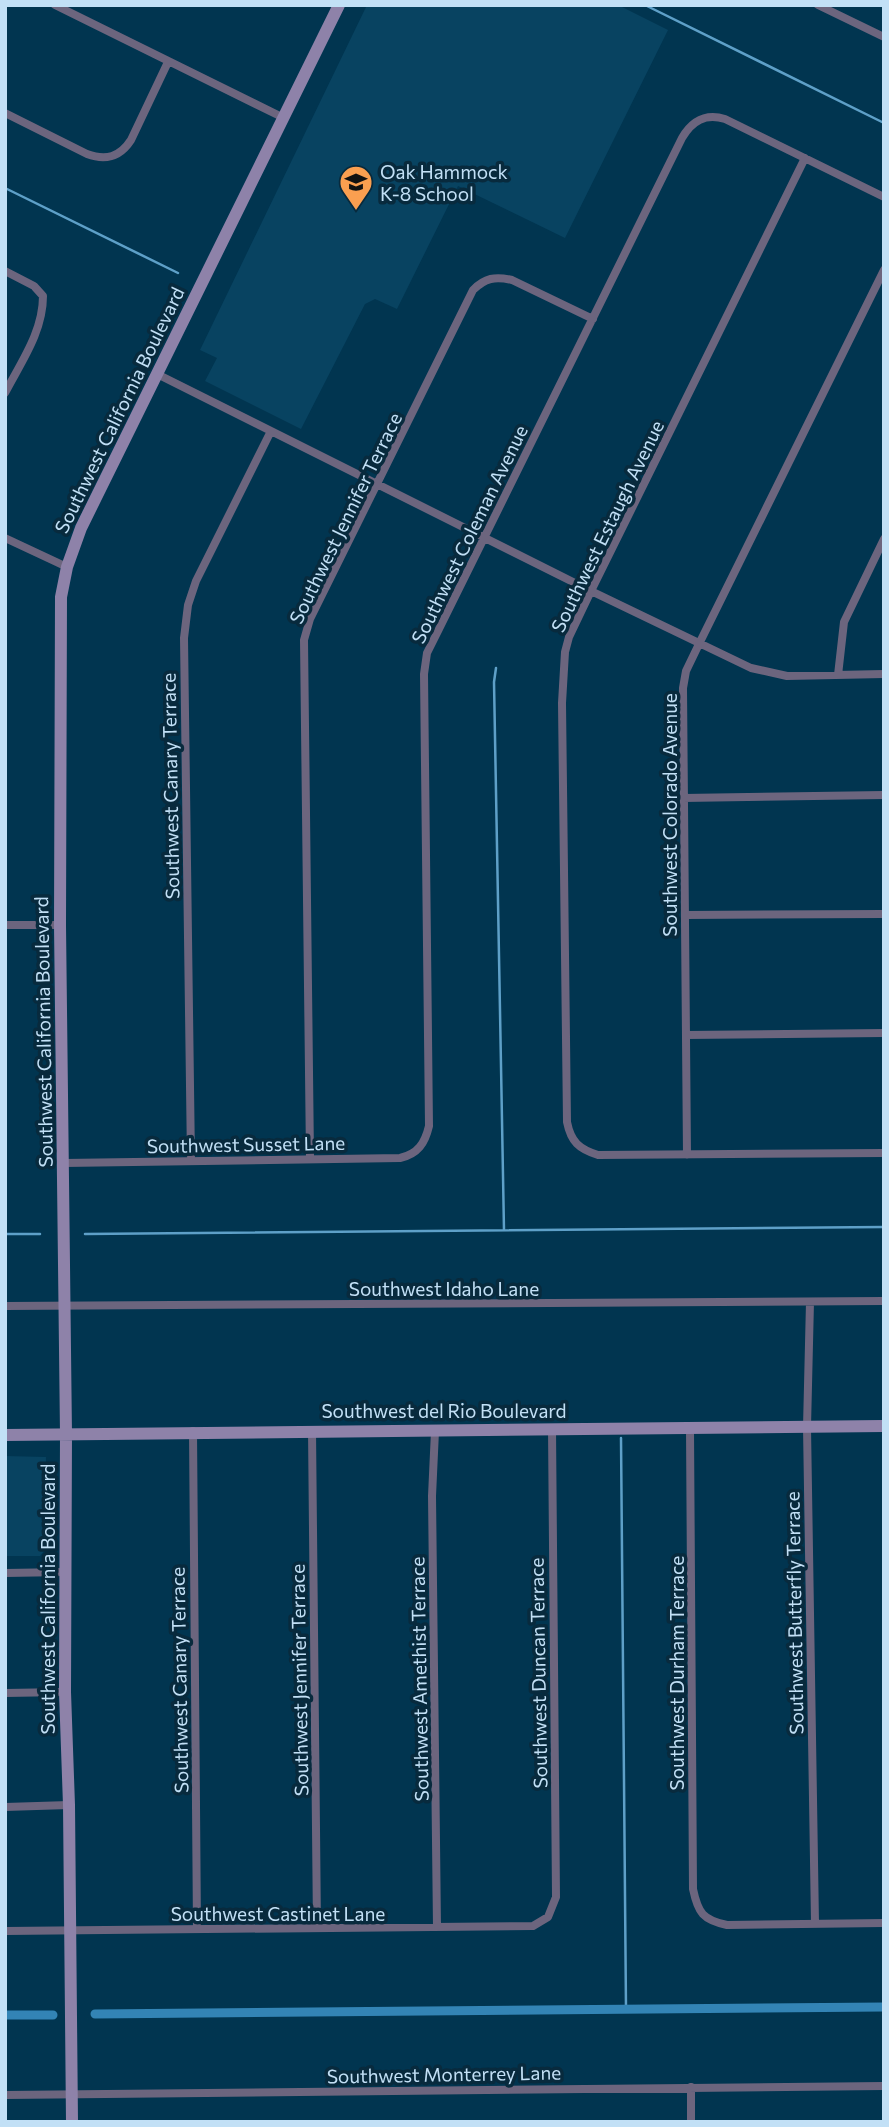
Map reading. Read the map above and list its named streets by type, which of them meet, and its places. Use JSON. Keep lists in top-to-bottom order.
{
  "streets": {
    "street": [
      "Southwest California Boulevard",
      "Southwest Jennifer Terrace",
      "Southwest Estaugh Avenue",
      "Southwest Coleman Avenue",
      "Southwest Canary Terrace",
      "Southwest Colorado Avenue",
      "Southwest Susset Lane",
      "Southwest Idaho Lane",
      "Southwest del Rio Boulevard",
      "Southwest Butterfly Terrace",
      "Southwest Duncan Terrace",
      "Southwest Durham Terrace",
      "Southwest Amethist Terrace",
      "Southwest Castinet Lane",
      "Southwest Monterrey Lane"
    ]
  },
  "crossings": [
    ["Southwest California Boulevard", "Southwest Susset Lane"],
    ["Southwest California Boulevard", "Southwest Idaho Lane"],
    ["Southwest California Boulevard", "Southwest del Rio Boulevard"],
    ["Southwest California Boulevard", "Southwest Castinet Lane"],
    ["Southwest California Boulevard", "Southwest Monterrey Lane"],
    ["Southwest Jennifer Terrace", "Southwest Coleman Avenue"],
    ["Southwest Jennifer Terrace", "Southwest Susset Lane"],
    ["Southwest Jennifer Terrace", "Southwest del Rio Boulevard"],
    ["Southwest Jennifer Terrace", "Southwest Castinet Lane"],
    ["Southwest Estaugh Avenue", "Southwest Coleman Avenue"],
    ["Southwest Estaugh Avenue", "Southwest Colorado Avenue"],
    ["Southwest Coleman Avenue", "Southwest Susset Lane"],
    ["Southwest Canary Terrace", "Southwest Susset Lane"],
    ["Southwest Canary Terrace", "Southwest del Rio Boulevard"],
    ["Southwest Canary Terrace", "Southwest Castinet Lane"],
    ["Southwest Idaho Lane", "Southwest Butterfly Terrace"],
    ["Southwest del Rio Boulevard", "Southwest Butterfly Terrace"],
    ["Southwest del Rio Boulevard", "Southwest Duncan Terrace"],
    ["Southwest del Rio Boulevard", "Southwest Durham Terrace"],
    ["Southwest del Rio Boulevard", "Southwest Amethist Terrace"],
    ["Southwest Butterfly Terrace", "Southwest Durham Terrace"],
    ["Southwest Duncan Terrace", "Southwest Castinet Lane"],
    ["Southwest Amethist Terrace", "Southwest Castinet Lane"]
  ],
  "places": {
    "school or university": ["Oak Hammock K-8 School"]
  }
}
